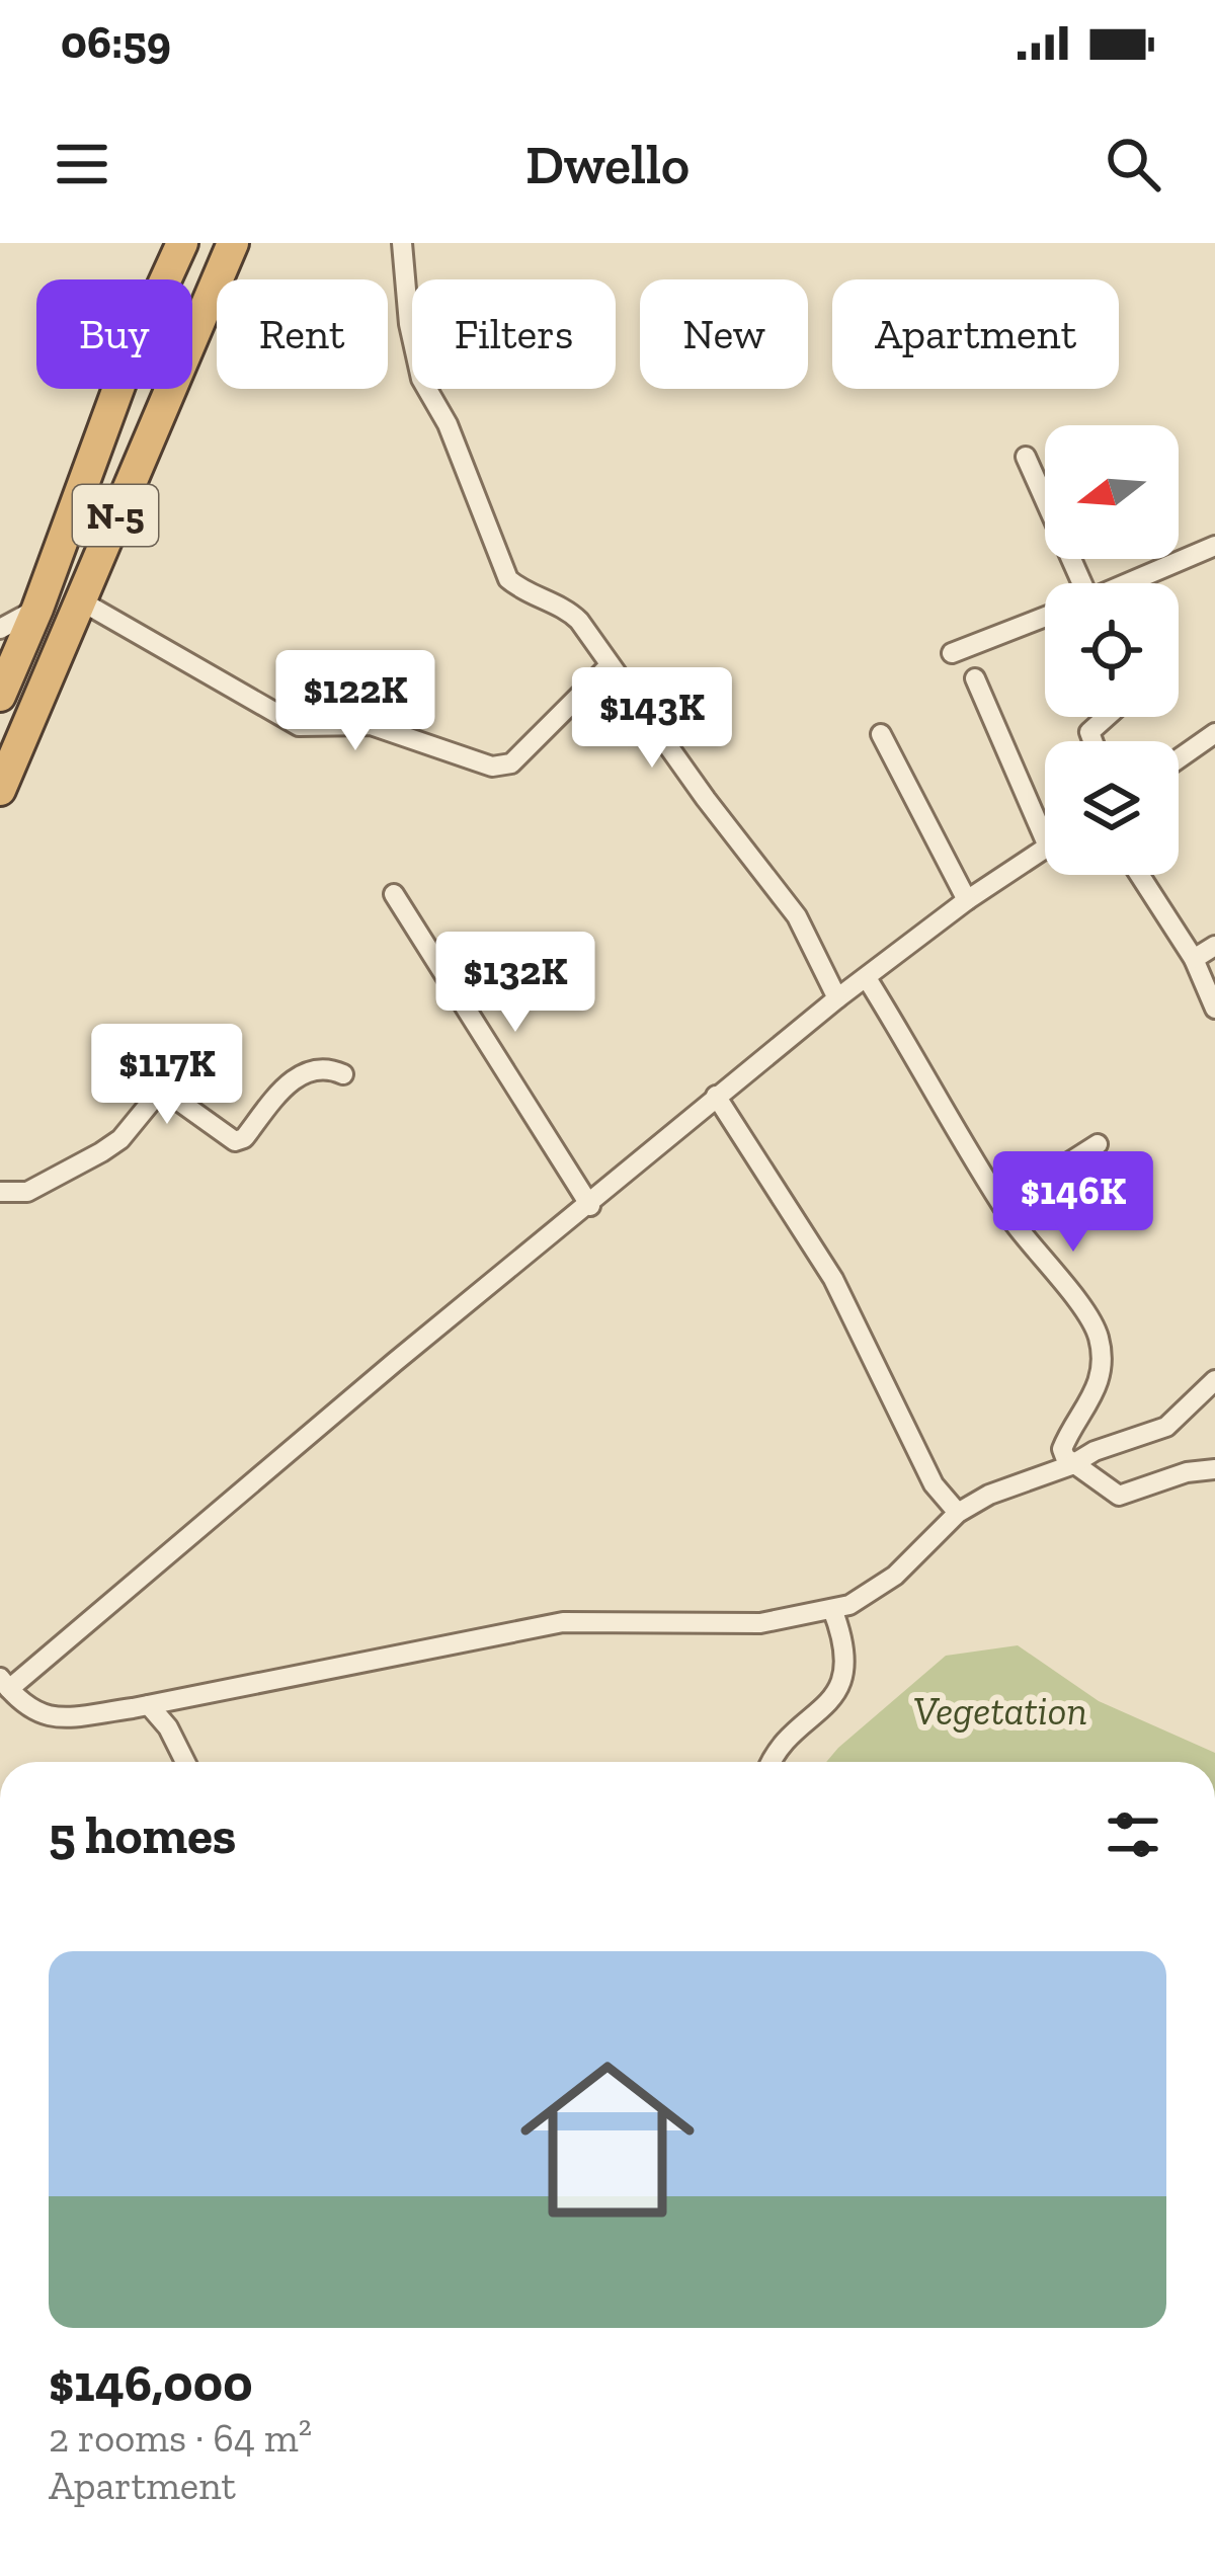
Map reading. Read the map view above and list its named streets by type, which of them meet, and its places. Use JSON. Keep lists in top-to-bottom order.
{
  "streets": {
    "highway": ["N-5"]
  },
  "parks": ["Vegetation"],
  "north": "left",
  "page": {
    "status": "06:59",
    "header": "Dwello",
    "chip": [
      "Buy",
      "Rent",
      "Filters",
      "New",
      "Apartment"
    ],
    "price": [
      "$122K",
      "$143K",
      "$132K",
      "$117K",
      "$146K"
    ],
    "heading": "5 homes",
    "list": [
      {
        "name": "$146,000",
        "note": "2 rooms · 64 m² · Apartment"
      }
    ]
  }
}
